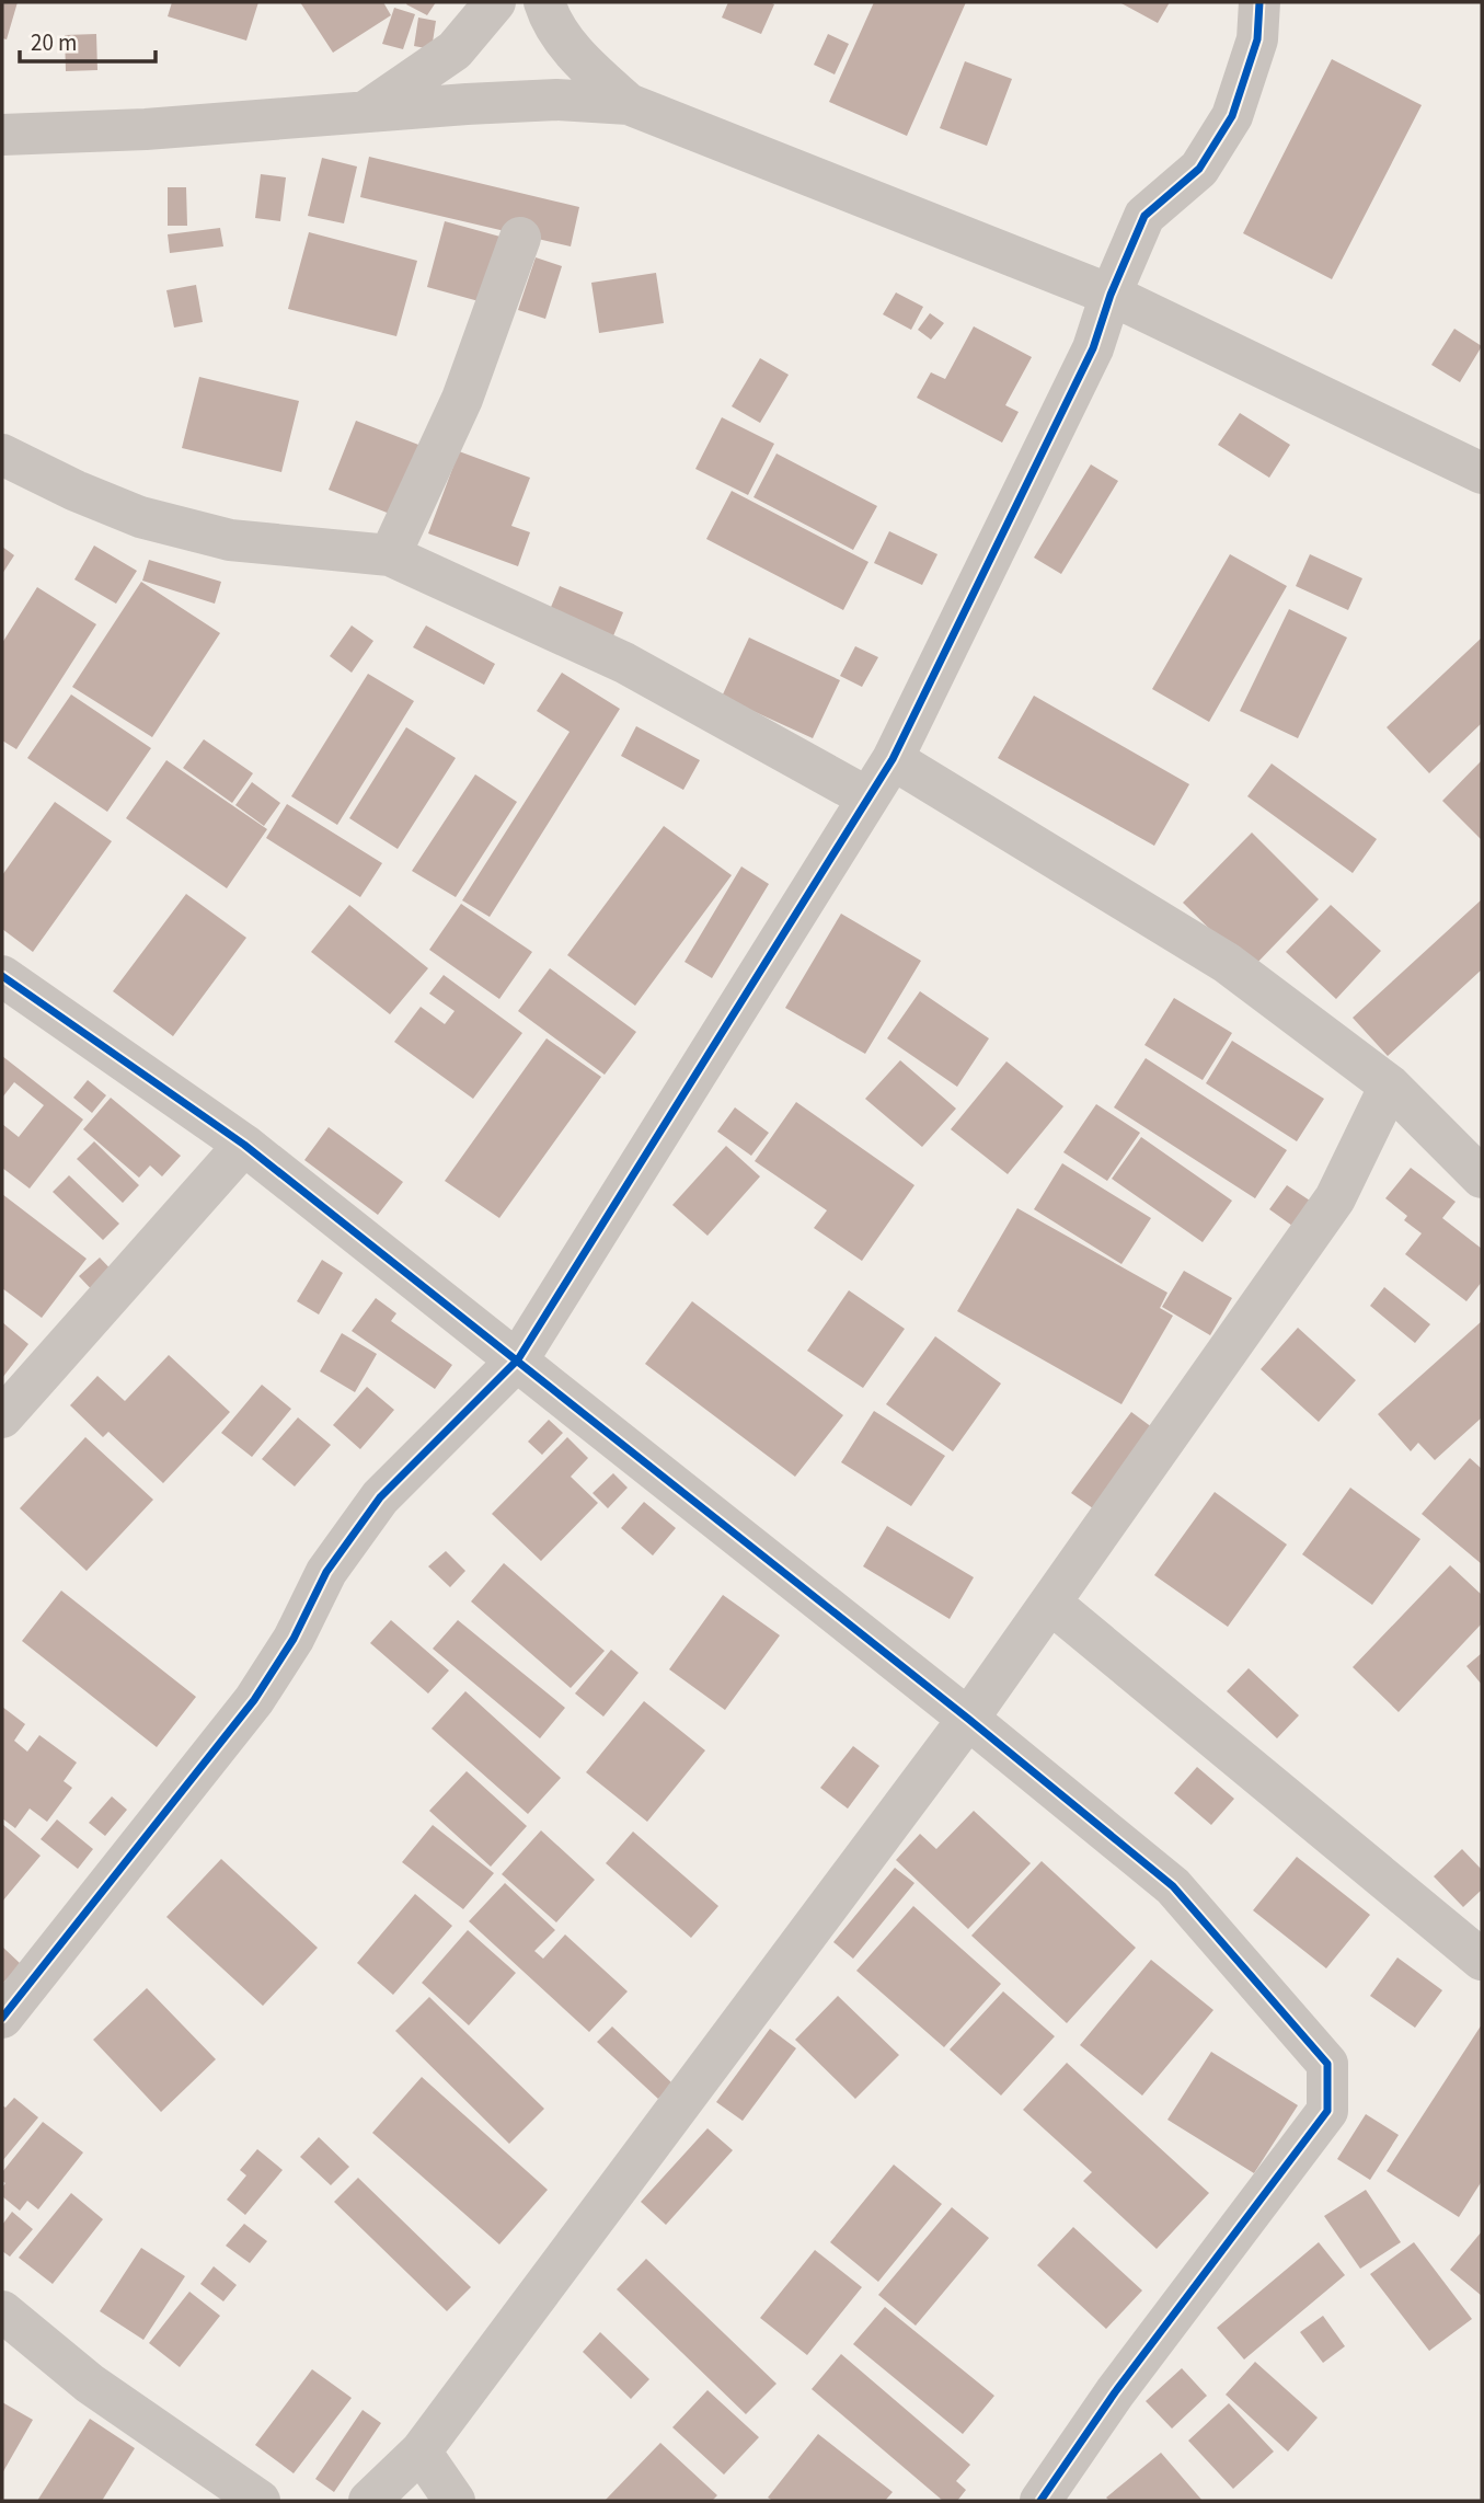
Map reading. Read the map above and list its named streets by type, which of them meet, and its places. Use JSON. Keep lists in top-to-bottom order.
{
  "scale_bar": "20 m"
}
